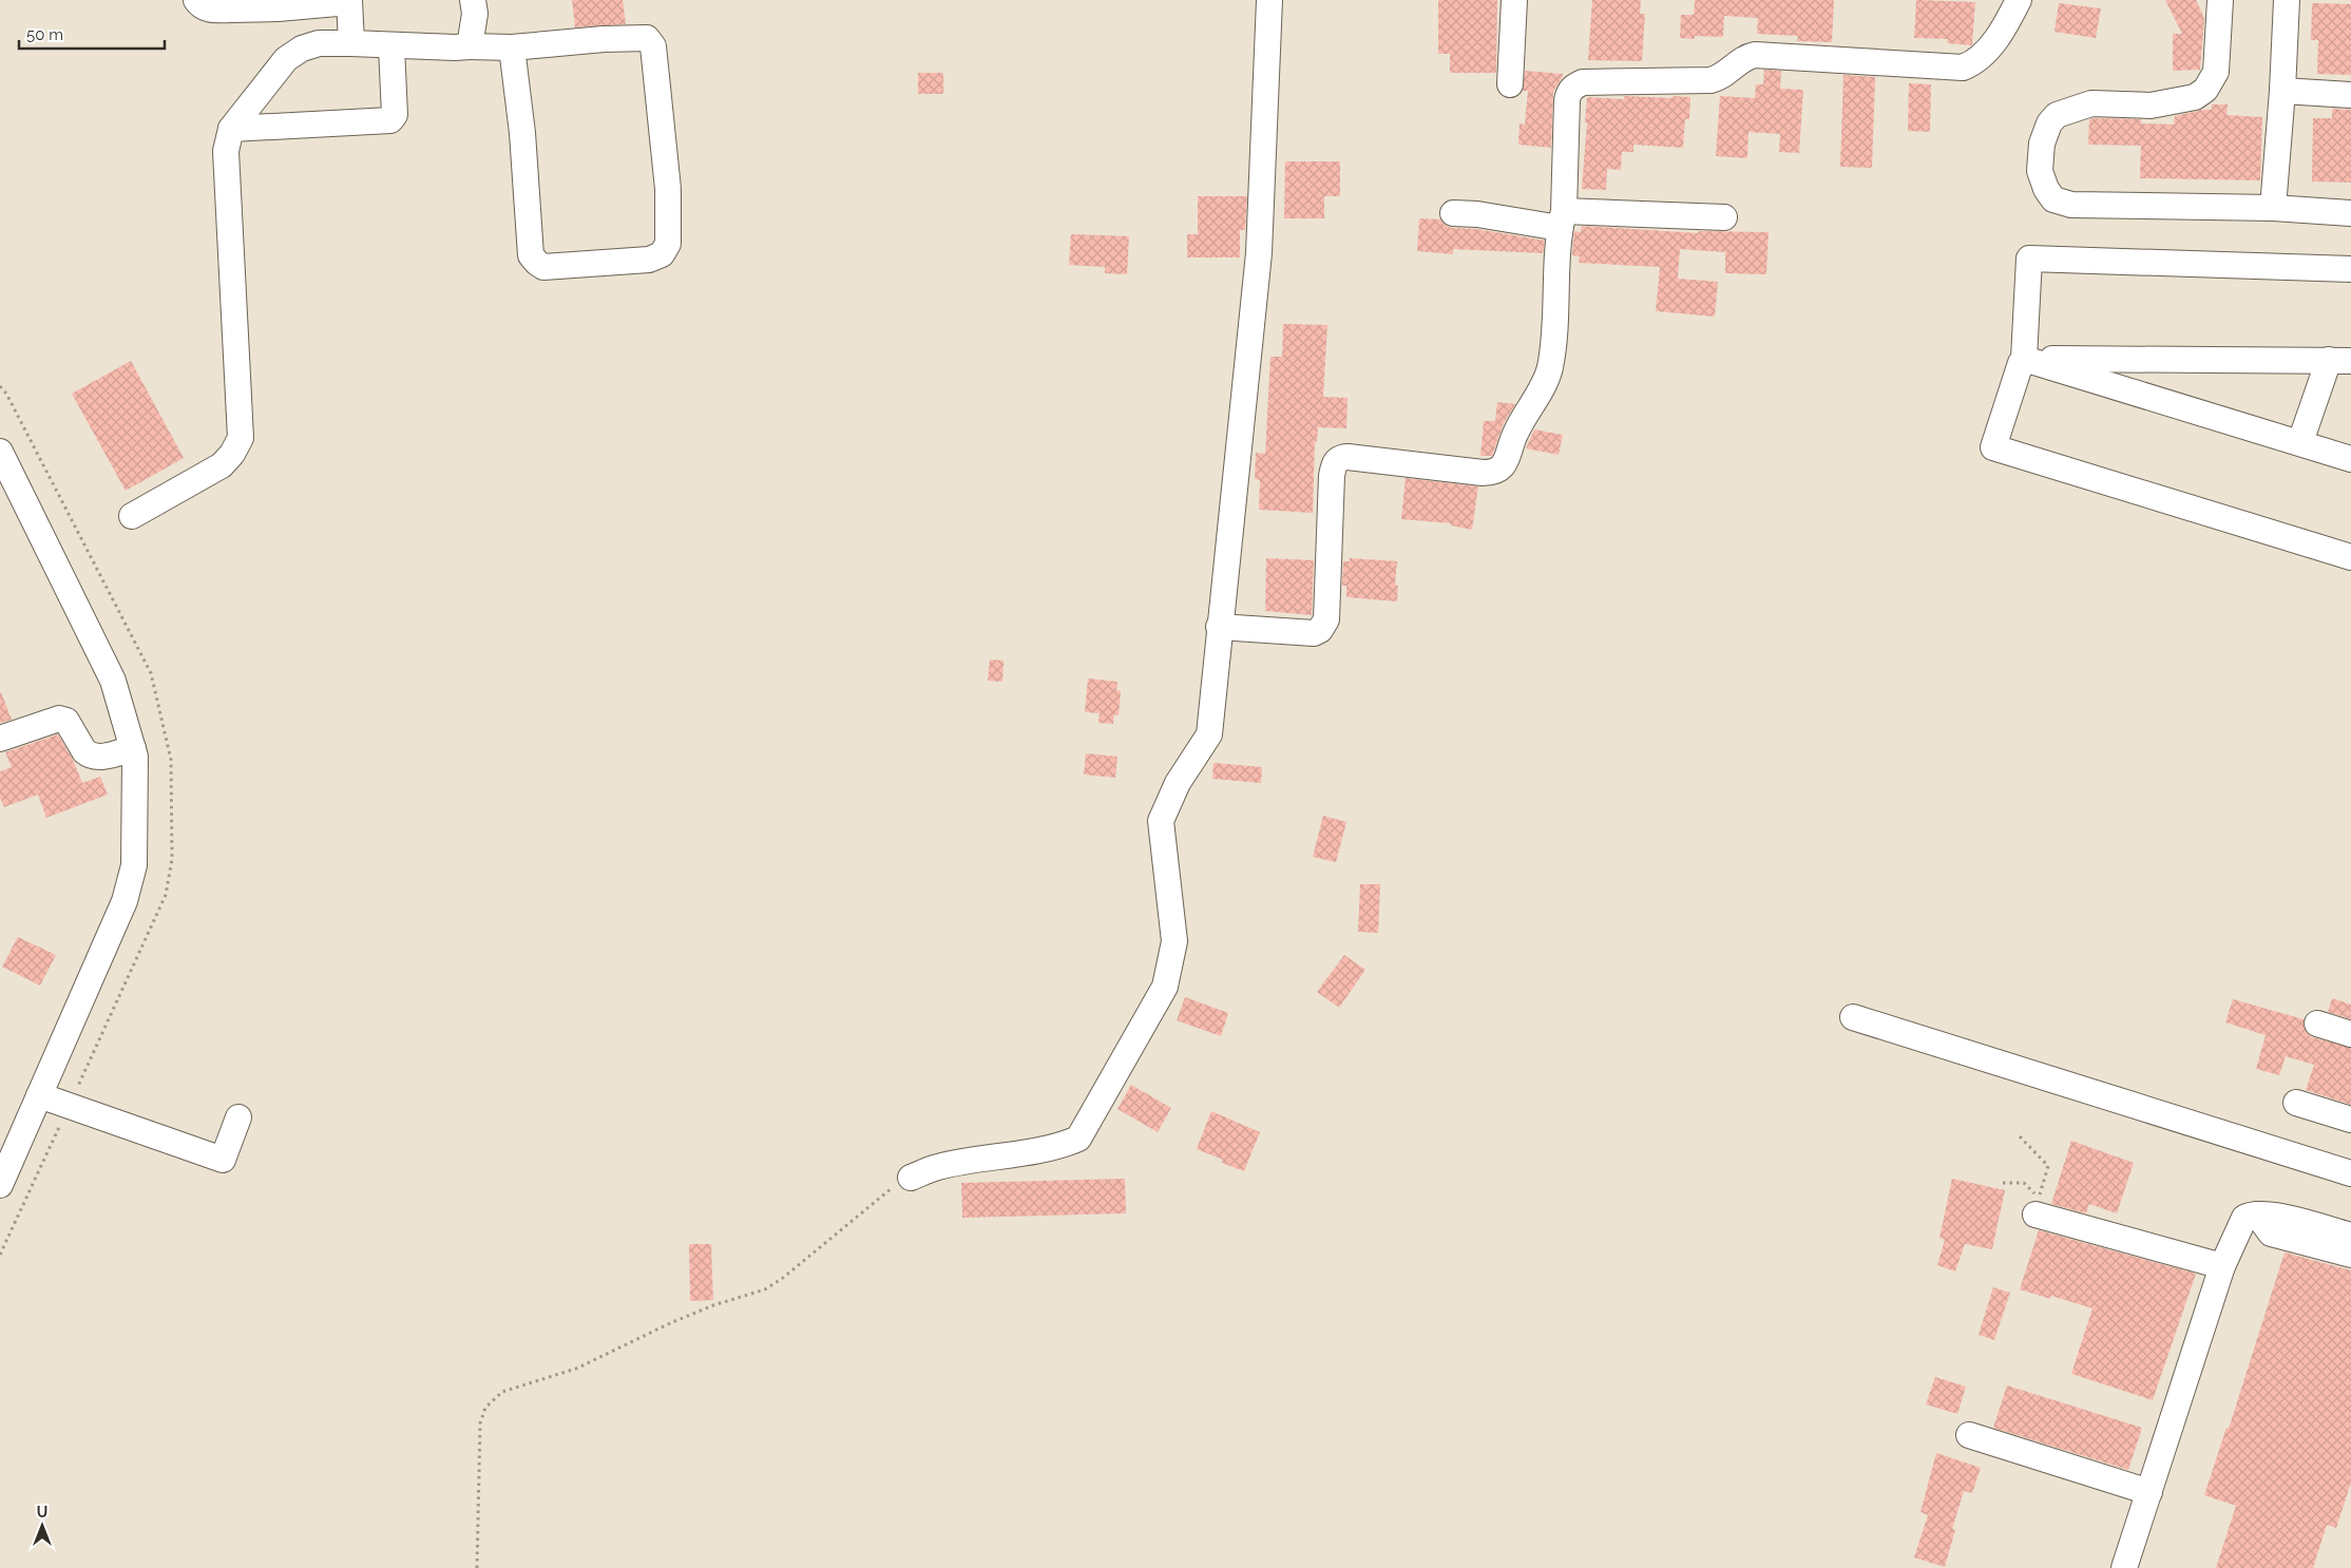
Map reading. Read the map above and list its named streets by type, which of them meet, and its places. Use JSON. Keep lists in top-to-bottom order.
{
  "scale_bar": "50 m",
  "north": "top"
}
